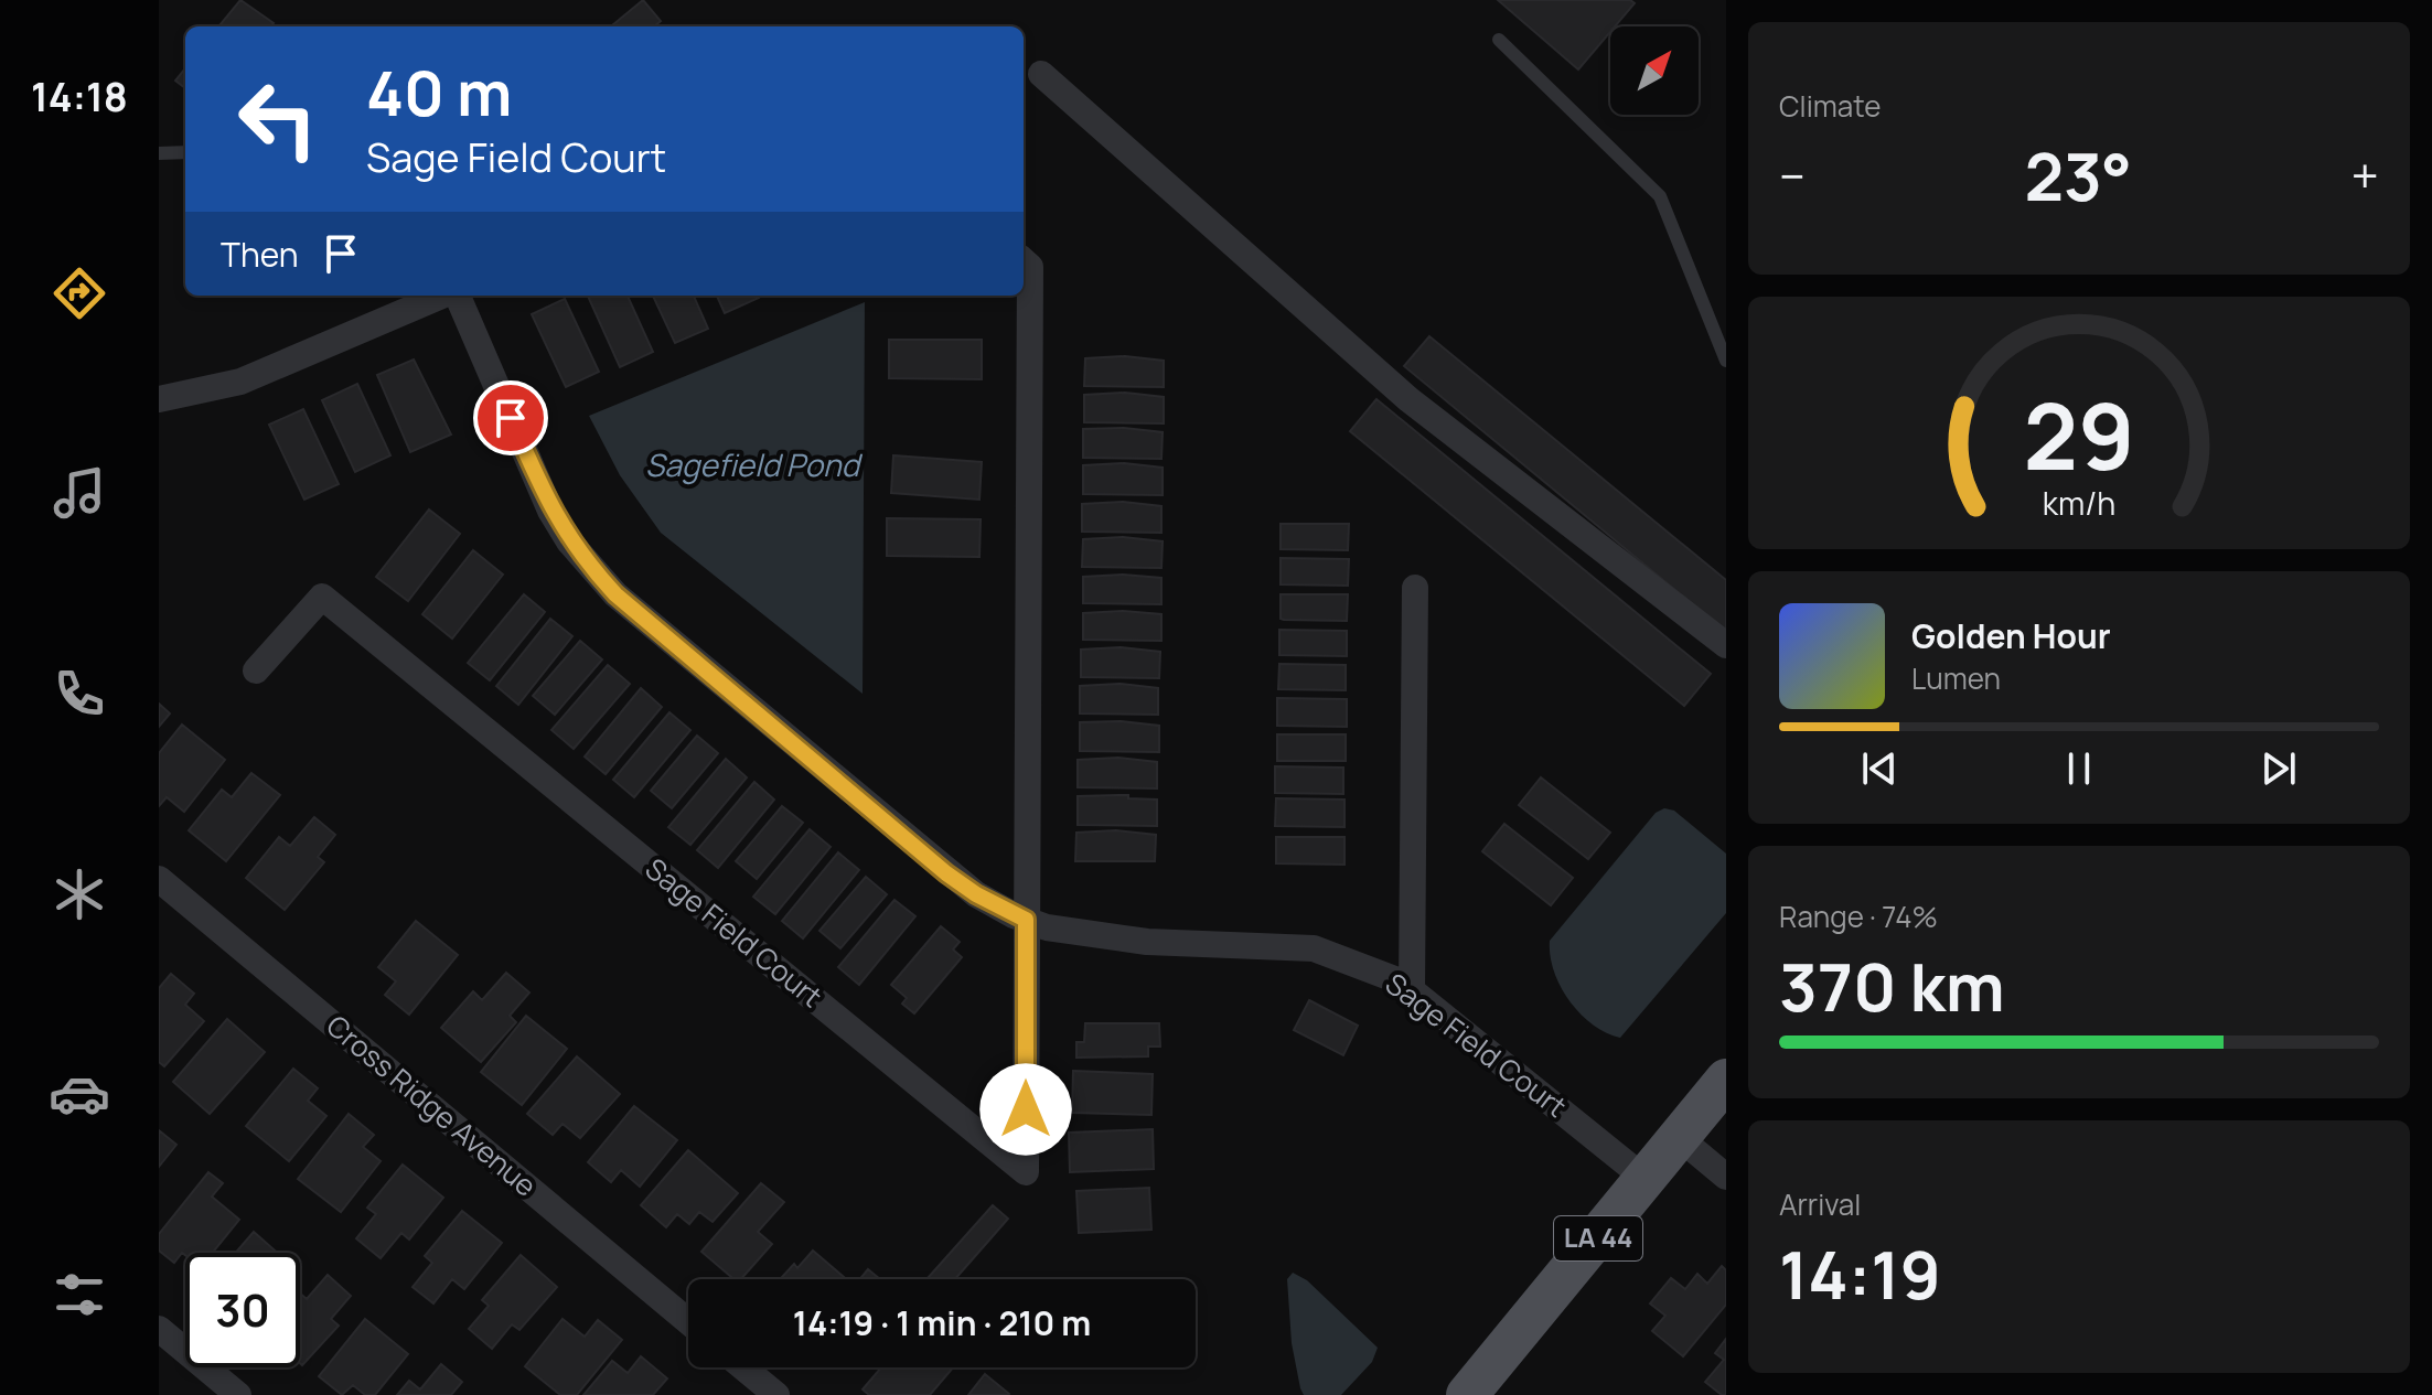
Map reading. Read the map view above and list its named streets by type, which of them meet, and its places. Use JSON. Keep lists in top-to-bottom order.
{
  "streets": {
    "main road": ["LA 44"],
    "street": ["Sage Field Court", "Cross Ridge Avenue"]
  },
  "crossings": [
    ["Sage Field Court", "LA 44"]
  ],
  "water": ["Sagefield Pond"],
  "north": "top right",
  "page": {
    "tabs": "14:18",
    "tile": [
      "Climate",
      ["Range · 74%", "370 km"],
      ["Arrival", "14:19"]
    ],
    "turn": ["40 m", "Sage Field Court"],
    "heat": ["−", "23°", "+"],
    "then": "Then",
    "song": ["Golden Hour", "Lumen"],
    "limit": "30",
    "trip": "14:19 · 1 min · 210 m",
    "gauge": ["29", "km/h"]
  }
}
